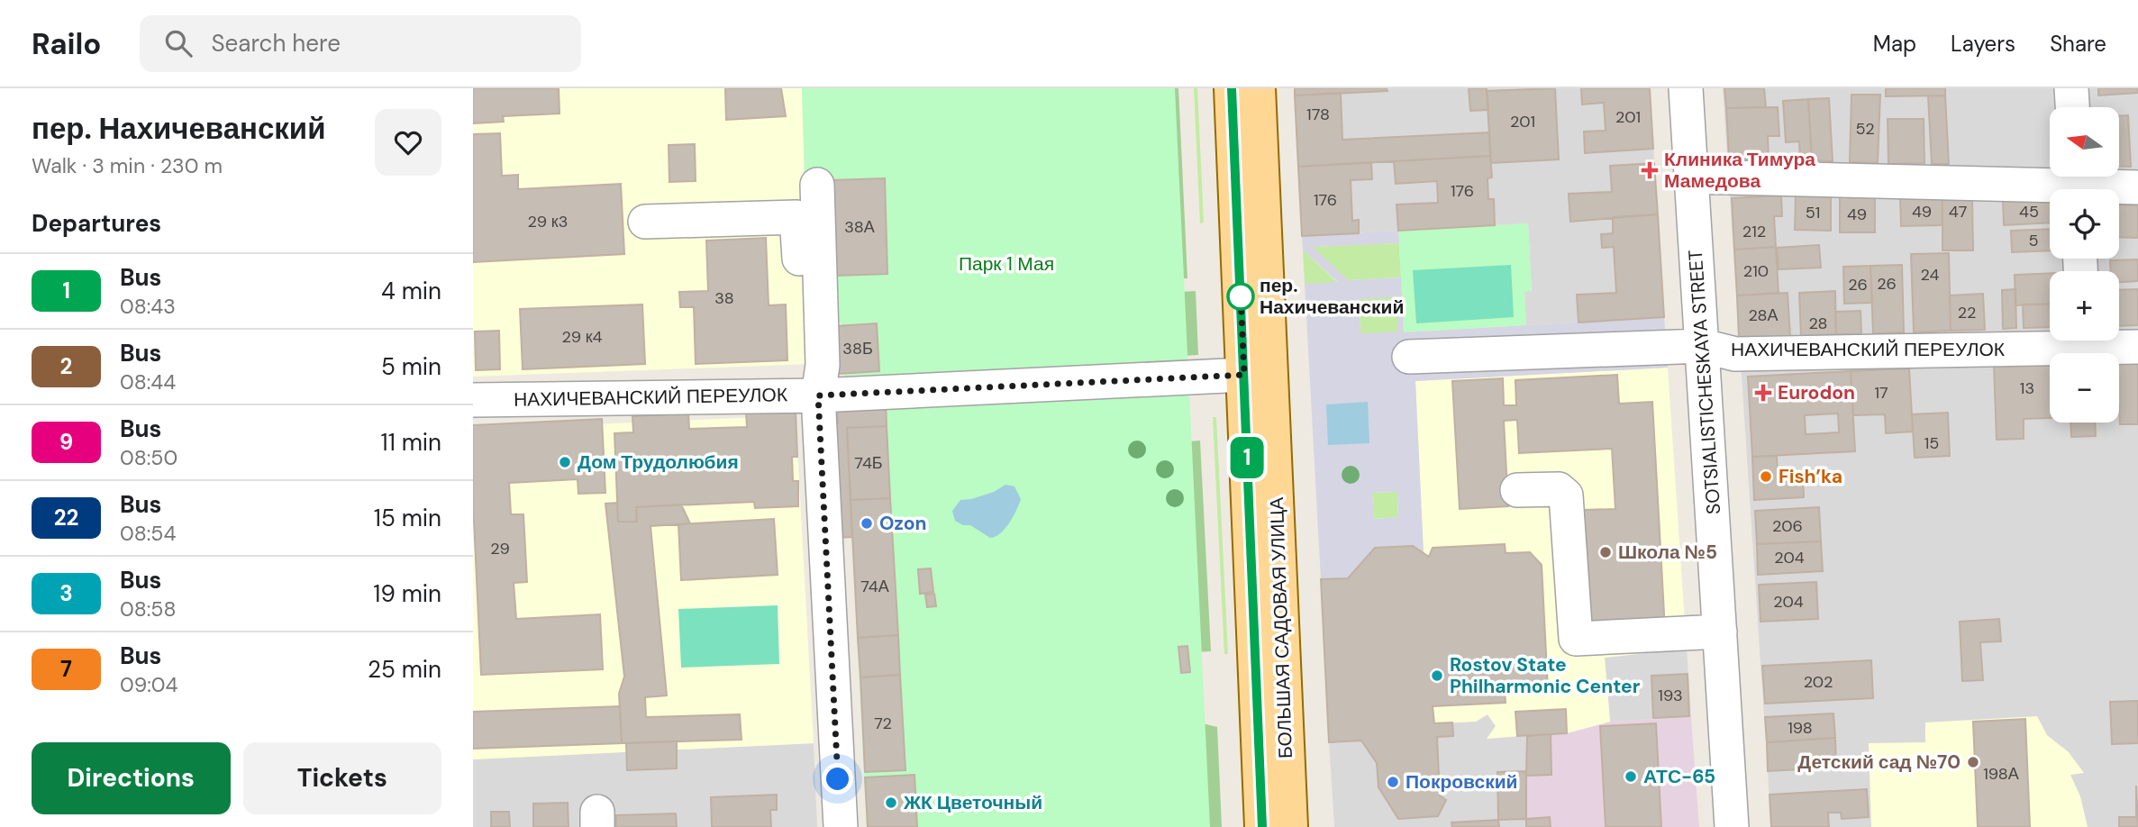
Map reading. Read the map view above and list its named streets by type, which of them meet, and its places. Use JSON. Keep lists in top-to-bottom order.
{
  "streets": {
    "main road": ["БОЛЬШАЯ САДОВАЯ УЛИЦА"],
    "street": ["НАХИЧЕВАНСКИЙ ПЕРЕУЛОК", "SOTSIALISTICHESKAYA STREET"]
  },
  "crossings": [
    ["НАХИЧЕВАНСКИЙ ПЕРЕУЛОК", "SOTSIALISTICHESKAYA STREET"],
    ["НАХИЧЕВАНСКИЙ ПЕРЕУЛОК", "БОЛЬШАЯ САДОВАЯ УЛИЦА"]
  ],
  "parks": ["Парк 1 Мая"],
  "places": {
    "health": ["Клиника Тимура Мамедова", "Eurodon"],
    "other": [
      "пер. Нахичеванский",
      "Дом Трудолюбия",
      "Fish’ka",
      "Ozon",
      "Школа №5",
      "Rostov State Philharmonic Center",
      "Детский сад №70",
      "АТС-65",
      "Покровский",
      "ЖК Цветочный"
    ]
  },
  "lines": ["bus line 1"],
  "house_numbers": [
    "178",
    "201",
    "201",
    "52",
    "176",
    "176",
    "49",
    "47",
    "45",
    "51",
    "49",
    "29 к3",
    "38А",
    "212",
    "5",
    "210",
    "24",
    "26",
    "26",
    "38",
    "22",
    "28А",
    "28",
    "29 к4",
    "38Б",
    "13",
    "17",
    "15",
    "74Б",
    "206",
    "29",
    "204",
    "74А",
    "204",
    "202",
    "193",
    "72",
    "198",
    "198А"
  ],
  "north": "left",
  "page": {
    "header": "Railo",
    "search": "Search here",
    "nav": ["Map", "Layers", "Share"],
    "heading": [
      ["пер. Нахичеванский", "Walk · 3 min · 230 m"],
      "Departures"
    ],
    "on_map": "1",
    "map_buttons": ["+", "−"],
    "list": [
      {
        "mark": "1",
        "name": "Bus",
        "note": "08:43",
        "value": "4 min"
      },
      {
        "mark": "2",
        "name": "Bus",
        "note": "08:44",
        "value": "5 min"
      },
      {
        "mark": "9",
        "name": "Bus",
        "note": "08:50",
        "value": "11 min"
      },
      {
        "mark": "22",
        "name": "Bus",
        "note": "08:54",
        "value": "15 min"
      },
      {
        "mark": "3",
        "name": "Bus",
        "note": "08:58",
        "value": "19 min"
      },
      {
        "mark": "7",
        "name": "Bus",
        "note": "09:04",
        "value": "25 min"
      }
    ],
    "buttons": ["Directions", "Tickets"]
  }
}
